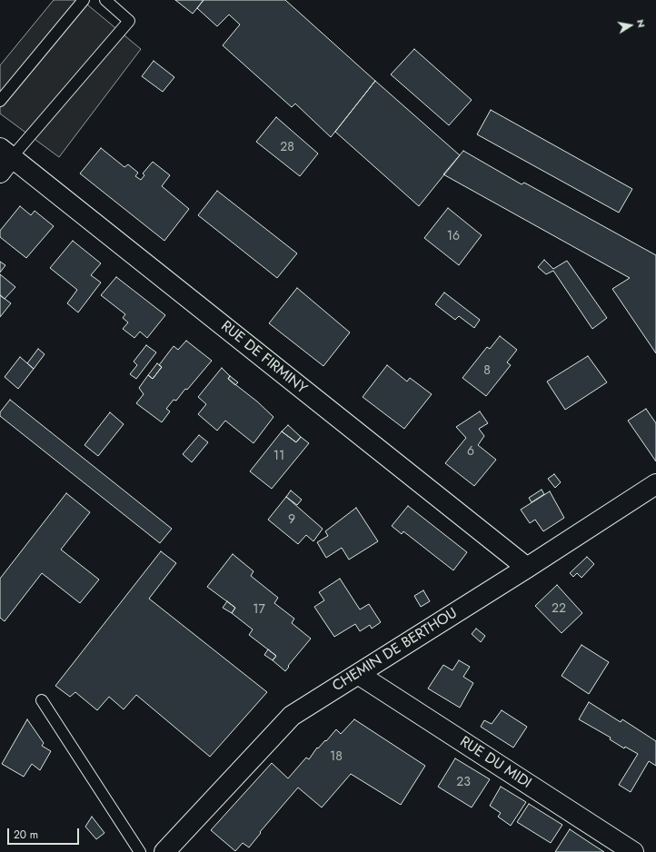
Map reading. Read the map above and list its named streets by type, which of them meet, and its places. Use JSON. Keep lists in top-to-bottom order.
{
  "streets": {
    "street": ["RUE DE FIRMINY", "CHEMIN DE BERTHOU", "RUE DU MIDI"]
  },
  "crossings": [
    ["RUE DE FIRMINY", "CHEMIN DE BERTHOU"],
    ["CHEMIN DE BERTHOU", "RUE DU MIDI"]
  ],
  "house_numbers": [
    "28",
    "16",
    "8",
    "6",
    "11",
    "9",
    "22",
    "17",
    "18",
    "23"
  ],
  "scale_bar": "20 m",
  "north": "right"
}
